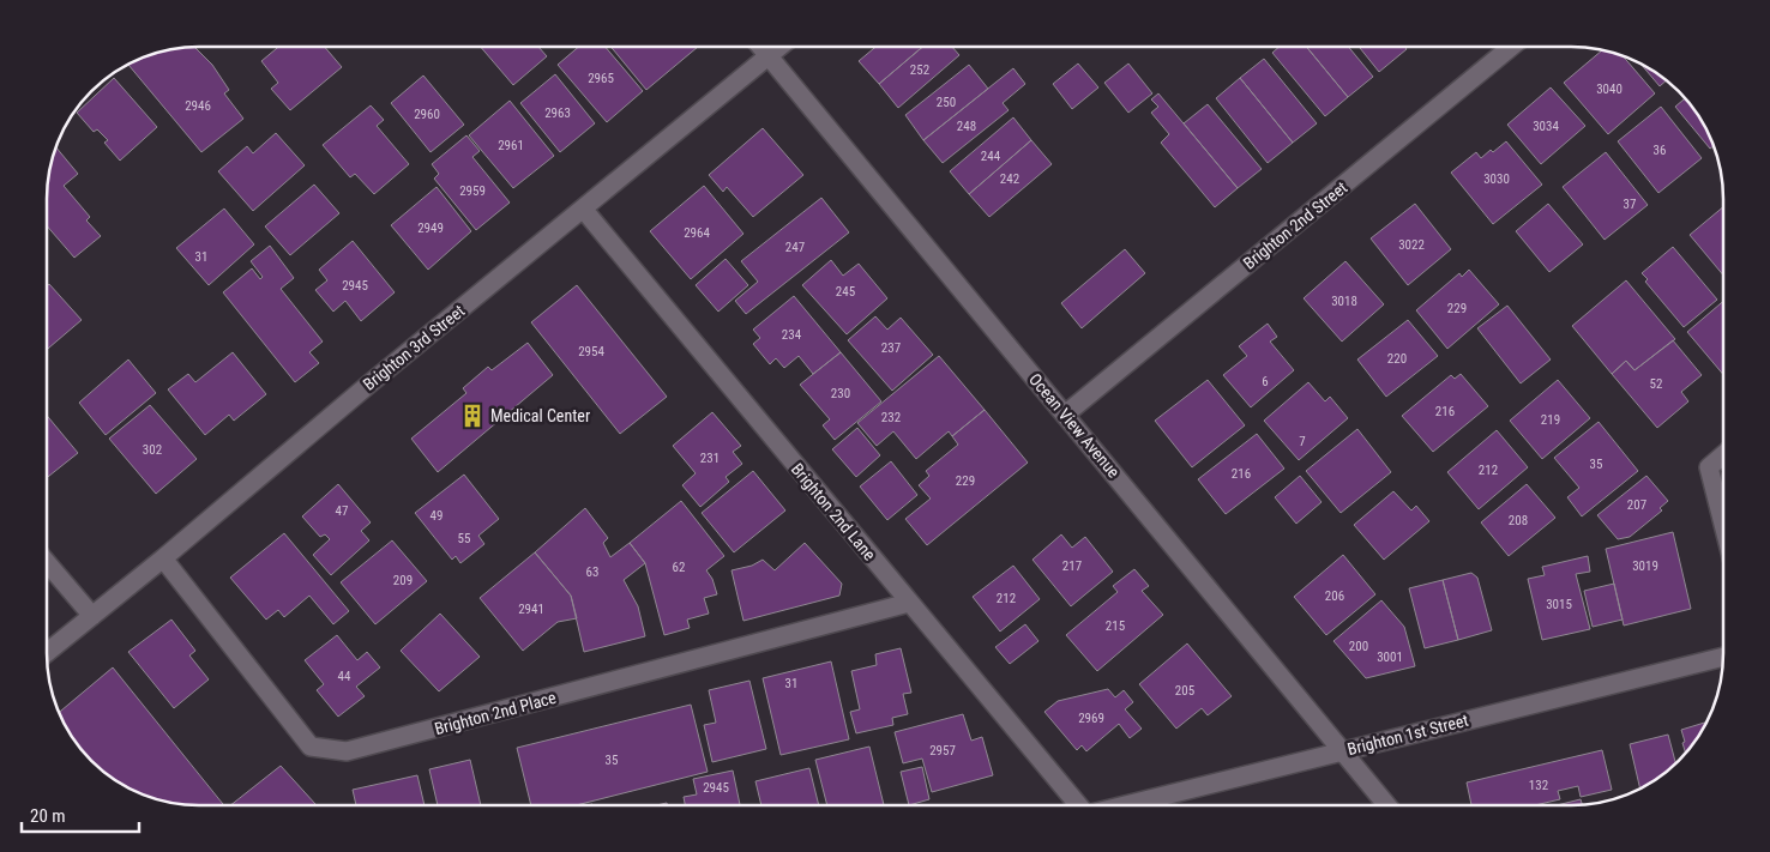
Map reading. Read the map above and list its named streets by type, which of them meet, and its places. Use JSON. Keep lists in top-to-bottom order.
{
  "streets": {
    "street": [
      "Brighton 2nd Street",
      "Brighton 3rd Street",
      "Ocean View Avenue",
      "Brighton 2nd Lane",
      "Brighton 2nd Place",
      "Brighton 1st Street"
    ]
  },
  "crossings": [
    ["Brighton 2nd Street", "Ocean View Avenue"],
    ["Brighton 3rd Street", "Ocean View Avenue"],
    ["Brighton 3rd Street", "Brighton 2nd Lane"],
    ["Brighton 3rd Street", "Brighton 2nd Place"],
    ["Ocean View Avenue", "Brighton 1st Street"],
    ["Brighton 2nd Lane", "Brighton 2nd Place"]
  ],
  "places": {
    "building": ["Medical Center"]
  },
  "house_numbers": [
    "252",
    "2965",
    "3040",
    "250",
    "2946",
    "2963",
    "2960",
    "248",
    "3034",
    "2961",
    "36",
    "244",
    "242",
    "3030",
    "2959",
    "37",
    "2949",
    "2964",
    "3022",
    "247",
    "31",
    "2945",
    "245",
    "3018",
    "229",
    "234",
    "237",
    "2954",
    "220",
    "6",
    "52",
    "230",
    "216",
    "232",
    "219",
    "7",
    "302",
    "231",
    "35",
    "212",
    "216",
    "229",
    "207",
    "47",
    "49",
    "208",
    "55",
    "217",
    "3019",
    "62",
    "63",
    "209",
    "206",
    "212",
    "3015",
    "2941",
    "215",
    "200",
    "3001",
    "44",
    "31",
    "205",
    "2969",
    "2957",
    "35",
    "132",
    "2945"
  ],
  "scale_bar": "20 m"
}
